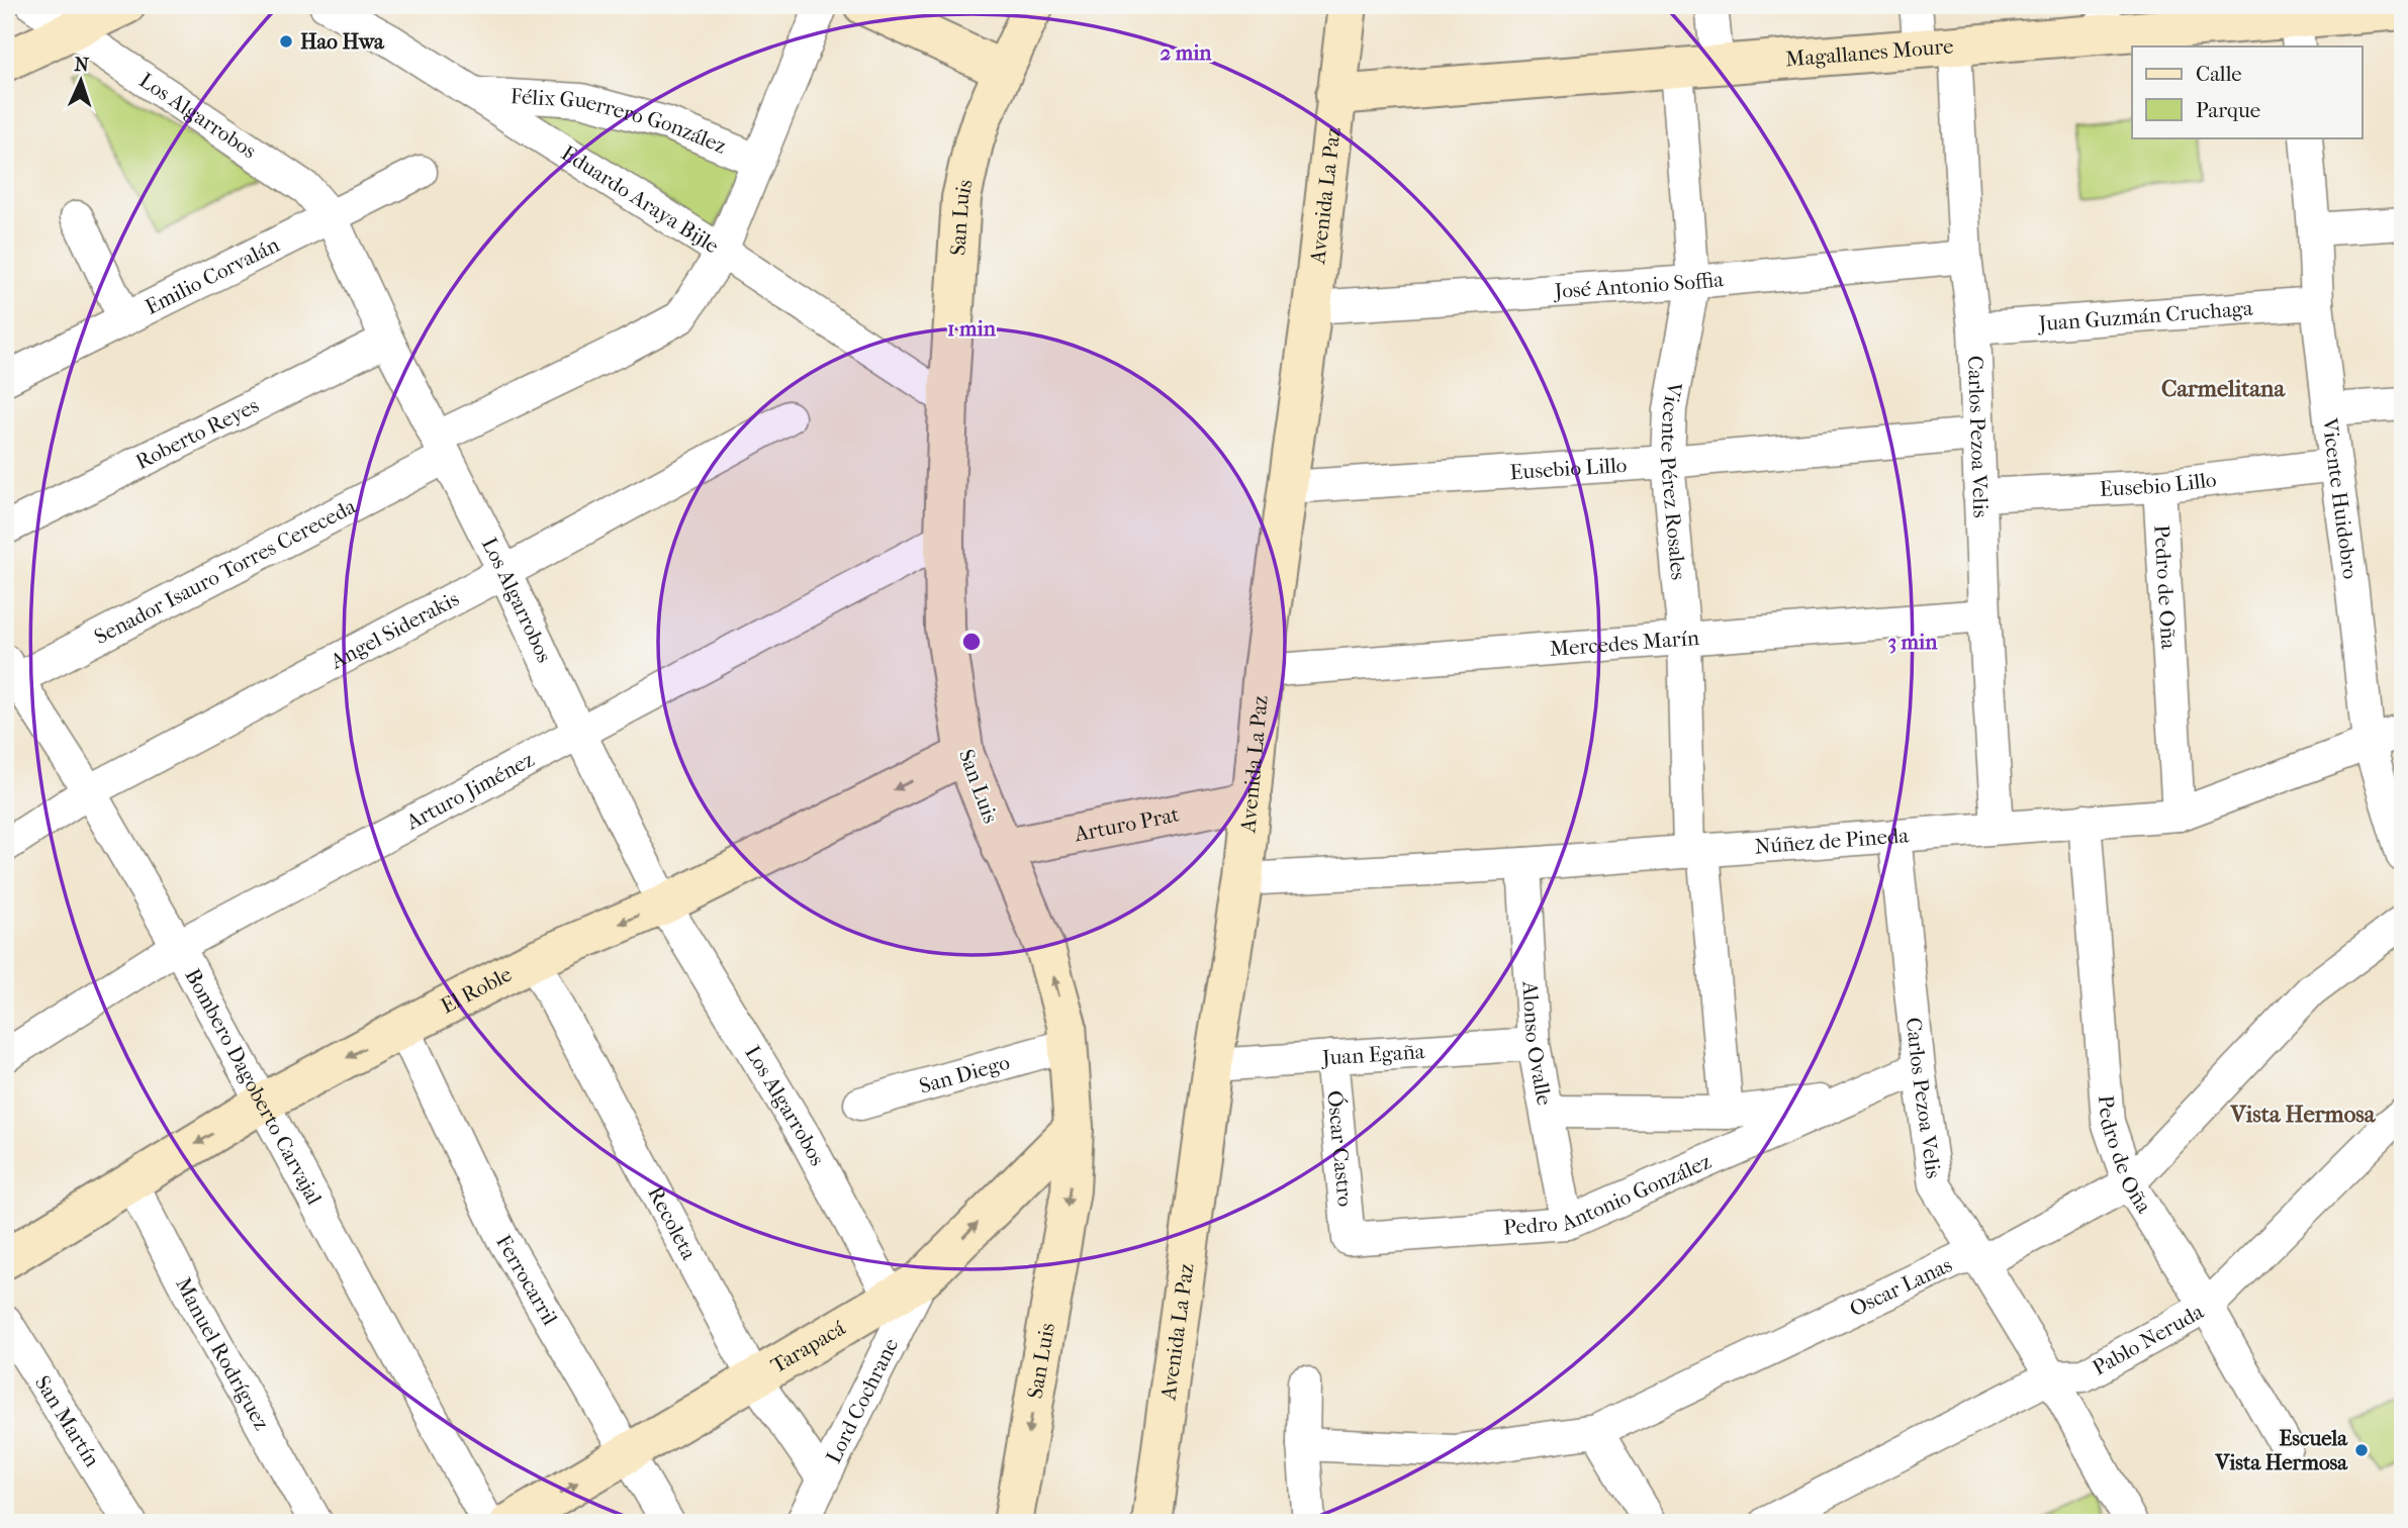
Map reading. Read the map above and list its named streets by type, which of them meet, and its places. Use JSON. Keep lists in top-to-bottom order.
{
  "streets": {
    "street": [
      "Magallanes Moure",
      "Los Algarrobos",
      "Félix Guerrero González",
      "Avenida La Paz",
      "Eduardo Araya Bijle",
      "San Luis",
      "Emilio Corvalán",
      "José Antonio Soffia",
      "Juan Guzmán Cruchaga",
      "Roberto Reyes",
      "Carlos Pezoa Velis",
      "Eusebio Lillo",
      "Vicente Pérez Rosales",
      "Vicente Huidobro",
      "Senador Isauro Torres Cereceda",
      "Pedro de Oña",
      "Angel Siderakis",
      "Mercedes Marín",
      "Arturo Jiménez",
      "Arturo Prat",
      "Núñez de Pineda",
      "El Roble",
      "Alonso Ovalle",
      "Juan Egaña",
      "San Diego",
      "Bombero Dagoberto Carvajal",
      "Óscar Castro",
      "Pedro Antonio González",
      "Recoleta",
      "Ferrocarril",
      "Oscar Lanas",
      "Pablo Neruda",
      "Tarapacá",
      "Manuel Rodríguez",
      "Lord Cochrane",
      "San Martín"
    ]
  },
  "crossings": [
    ["Magallanes Moure", "Avenida La Paz"],
    ["Magallanes Moure", "Carlos Pezoa Velis"],
    ["Magallanes Moure", "Vicente Pérez Rosales"],
    ["Los Algarrobos", "Emilio Corvalán"],
    ["Los Algarrobos", "Roberto Reyes"],
    ["Los Algarrobos", "Senador Isauro Torres Cereceda"],
    ["Los Algarrobos", "Angel Siderakis"],
    ["Los Algarrobos", "Arturo Jiménez"],
    ["Los Algarrobos", "El Roble"],
    ["Los Algarrobos", "Tarapacá"],
    ["Los Algarrobos", "Lord Cochrane"],
    ["Félix Guerrero González", "Eduardo Araya Bijle"],
    ["Félix Guerrero González", "Senador Isauro Torres Cereceda"],
    ["Avenida La Paz", "José Antonio Soffia"],
    ["Avenida La Paz", "Eusebio Lillo"],
    ["Avenida La Paz", "Mercedes Marín"],
    ["Avenida La Paz", "Arturo Prat"],
    ["Avenida La Paz", "Núñez de Pineda"],
    ["Avenida La Paz", "Juan Egaña"],
    ["Eduardo Araya Bijle", "San Luis"],
    ["Eduardo Araya Bijle", "Senador Isauro Torres Cereceda"],
    ["San Luis", "Arturo Jiménez"],
    ["San Luis", "Arturo Prat"],
    ["San Luis", "El Roble"],
    ["San Luis", "San Diego"],
    ["San Luis", "Tarapacá"],
    ["José Antonio Soffia", "Carlos Pezoa Velis"],
    ["José Antonio Soffia", "Vicente Pérez Rosales"],
    ["Juan Guzmán Cruchaga", "Carlos Pezoa Velis"],
    ["Juan Guzmán Cruchaga", "Vicente Huidobro"],
    ["Carlos Pezoa Velis", "Eusebio Lillo"],
    ["Carlos Pezoa Velis", "Mercedes Marín"],
    ["Carlos Pezoa Velis", "Núñez de Pineda"],
    ["Carlos Pezoa Velis", "Pedro Antonio González"],
    ["Carlos Pezoa Velis", "Oscar Lanas"],
    ["Carlos Pezoa Velis", "Pablo Neruda"],
    ["Eusebio Lillo", "Vicente Pérez Rosales"],
    ["Eusebio Lillo", "Vicente Huidobro"],
    ["Eusebio Lillo", "Pedro de Oña"],
    ["Vicente Pérez Rosales", "Mercedes Marín"],
    ["Vicente Pérez Rosales", "Núñez de Pineda"],
    ["Vicente Pérez Rosales", "Pedro Antonio González"],
    ["Vicente Huidobro", "Núñez de Pineda"],
    ["Senador Isauro Torres Cereceda", "Bombero Dagoberto Carvajal"],
    ["Pedro de Oña", "Núñez de Pineda"],
    ["Pedro de Oña", "Oscar Lanas"],
    ["Pedro de Oña", "Pablo Neruda"],
    ["Angel Siderakis", "Bombero Dagoberto Carvajal"],
    ["Arturo Jiménez", "Bombero Dagoberto Carvajal"],
    ["Núñez de Pineda", "Alonso Ovalle"],
    ["El Roble", "Bombero Dagoberto Carvajal"],
    ["El Roble", "Recoleta"],
    ["El Roble", "Ferrocarril"],
    ["El Roble", "Manuel Rodríguez"],
    ["Alonso Ovalle", "Juan Egaña"],
    ["Alonso Ovalle", "Pedro Antonio González"],
    ["Juan Egaña", "Óscar Castro"],
    ["Óscar Castro", "Pedro Antonio González"],
    ["Recoleta", "Tarapacá"],
    ["Recoleta", "Lord Cochrane"],
    ["Ferrocarril", "Tarapacá"],
    ["Tarapacá", "Lord Cochrane"]
  ],
  "one_way": ["El Roble", "Tarapacá"],
  "districts": ["Carmelitana", "Vista Hermosa"],
  "places": ["Hao Hwa", "Escuela Vista Hermosa"],
  "legend": ["Calle", "Parque"],
  "north": "top",
  "rings": ["2 min", "1 min", "3 min"]
}
